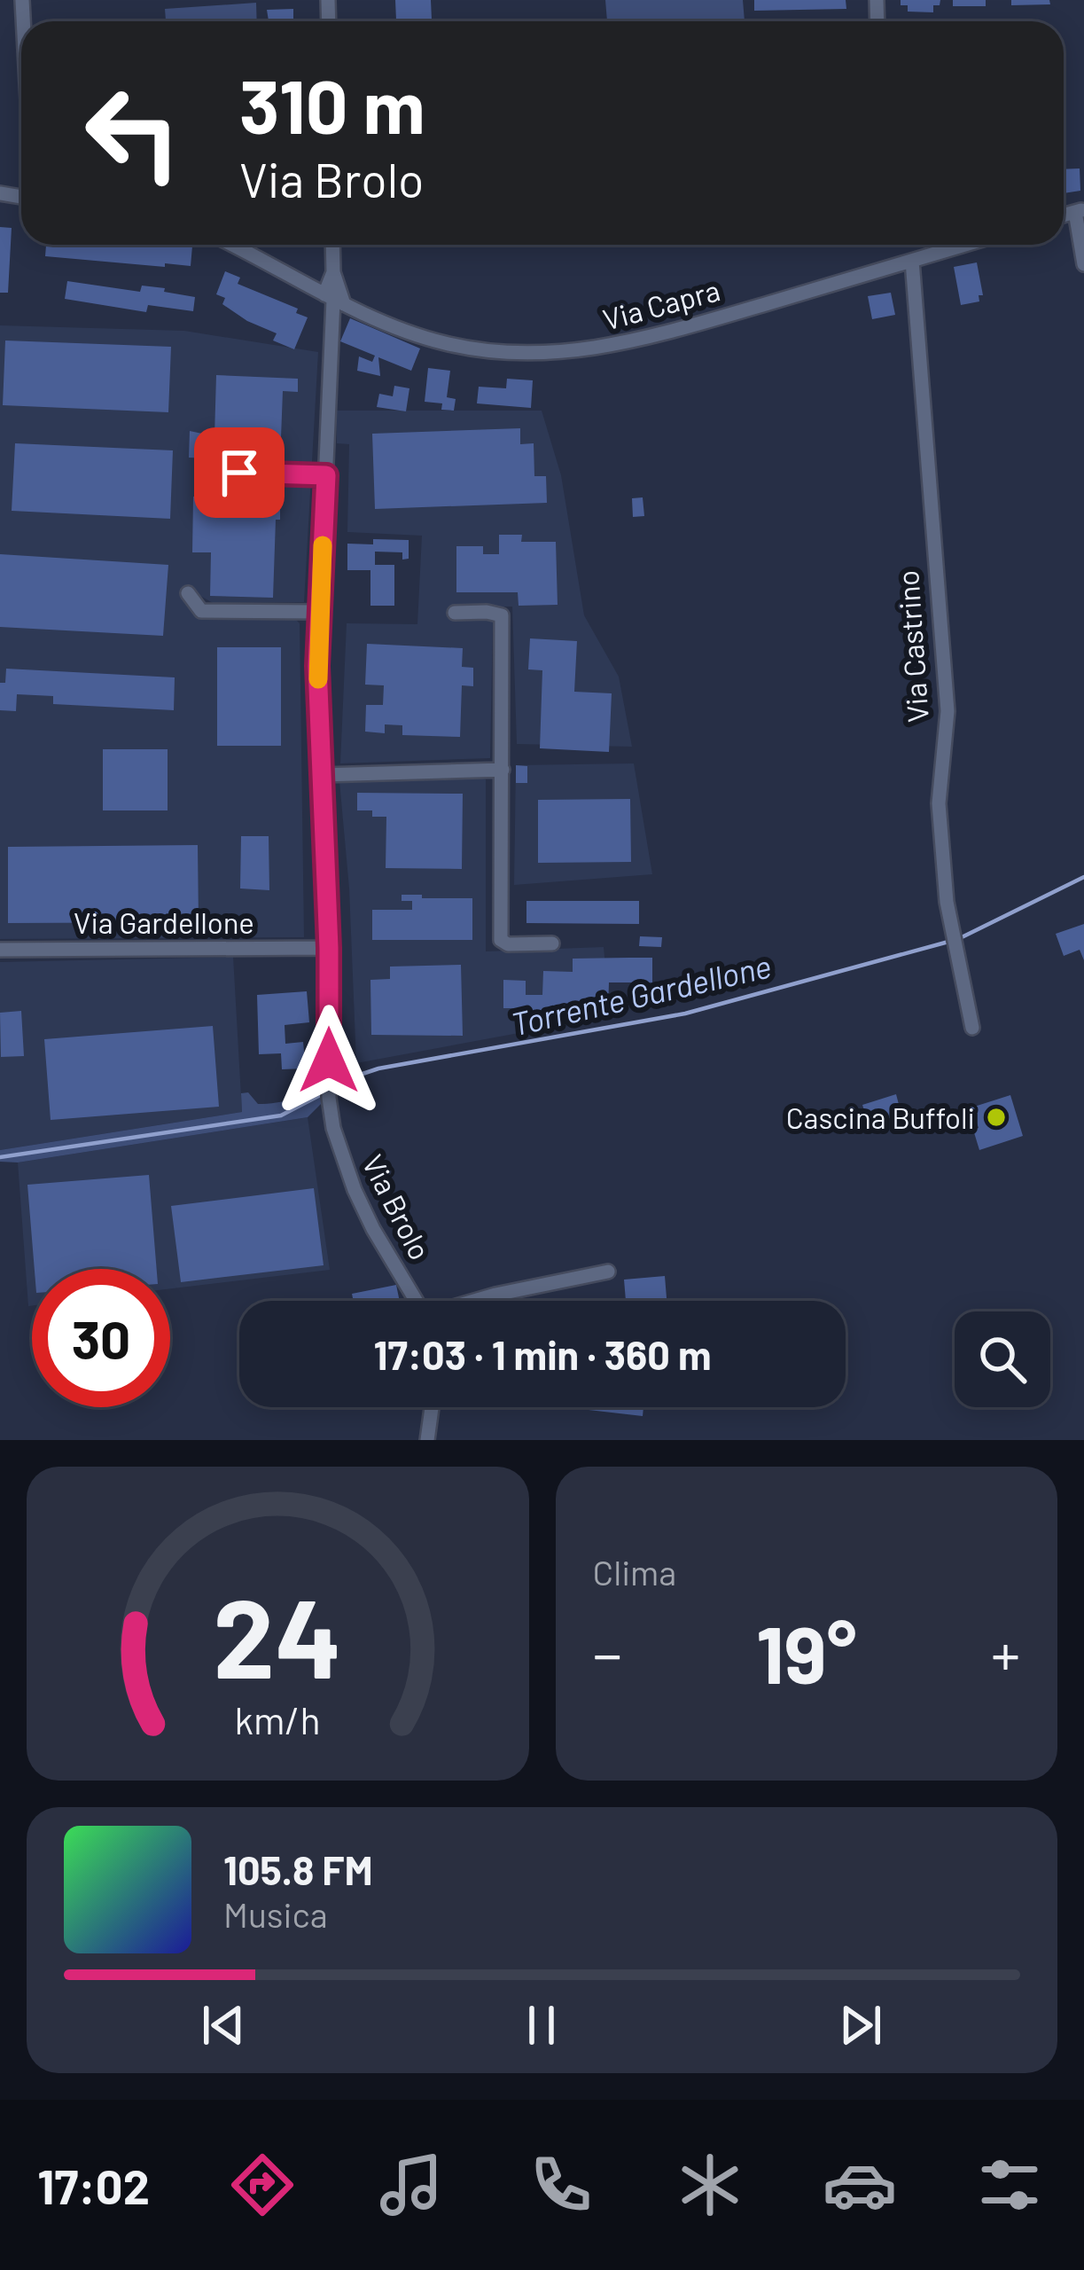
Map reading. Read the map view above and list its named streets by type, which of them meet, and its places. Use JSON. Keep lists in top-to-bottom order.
{
  "streets": {
    "street": [
      "Via Capra",
      "Via Castrino",
      "Via Gardellone",
      "Via Brolo"
    ]
  },
  "crossings": [
    ["Via Capra", "Via Castrino"],
    ["Via Capra", "Via Brolo"],
    ["Via Gardellone", "Via Brolo"]
  ],
  "water": ["Torrente Gardellone"],
  "places": ["Cascina Buffoli"],
  "page": {
    "turn": ["310 m", "Via Brolo"],
    "limit": "30",
    "trip": "17:03 · 1 min · 360 m",
    "tile": "Clima",
    "heat": ["−", "19°", "+"],
    "song": ["105.8 FM", "Musica"],
    "tabs": "17:02",
    "gauge": ["24", "km/h"]
  }
}
